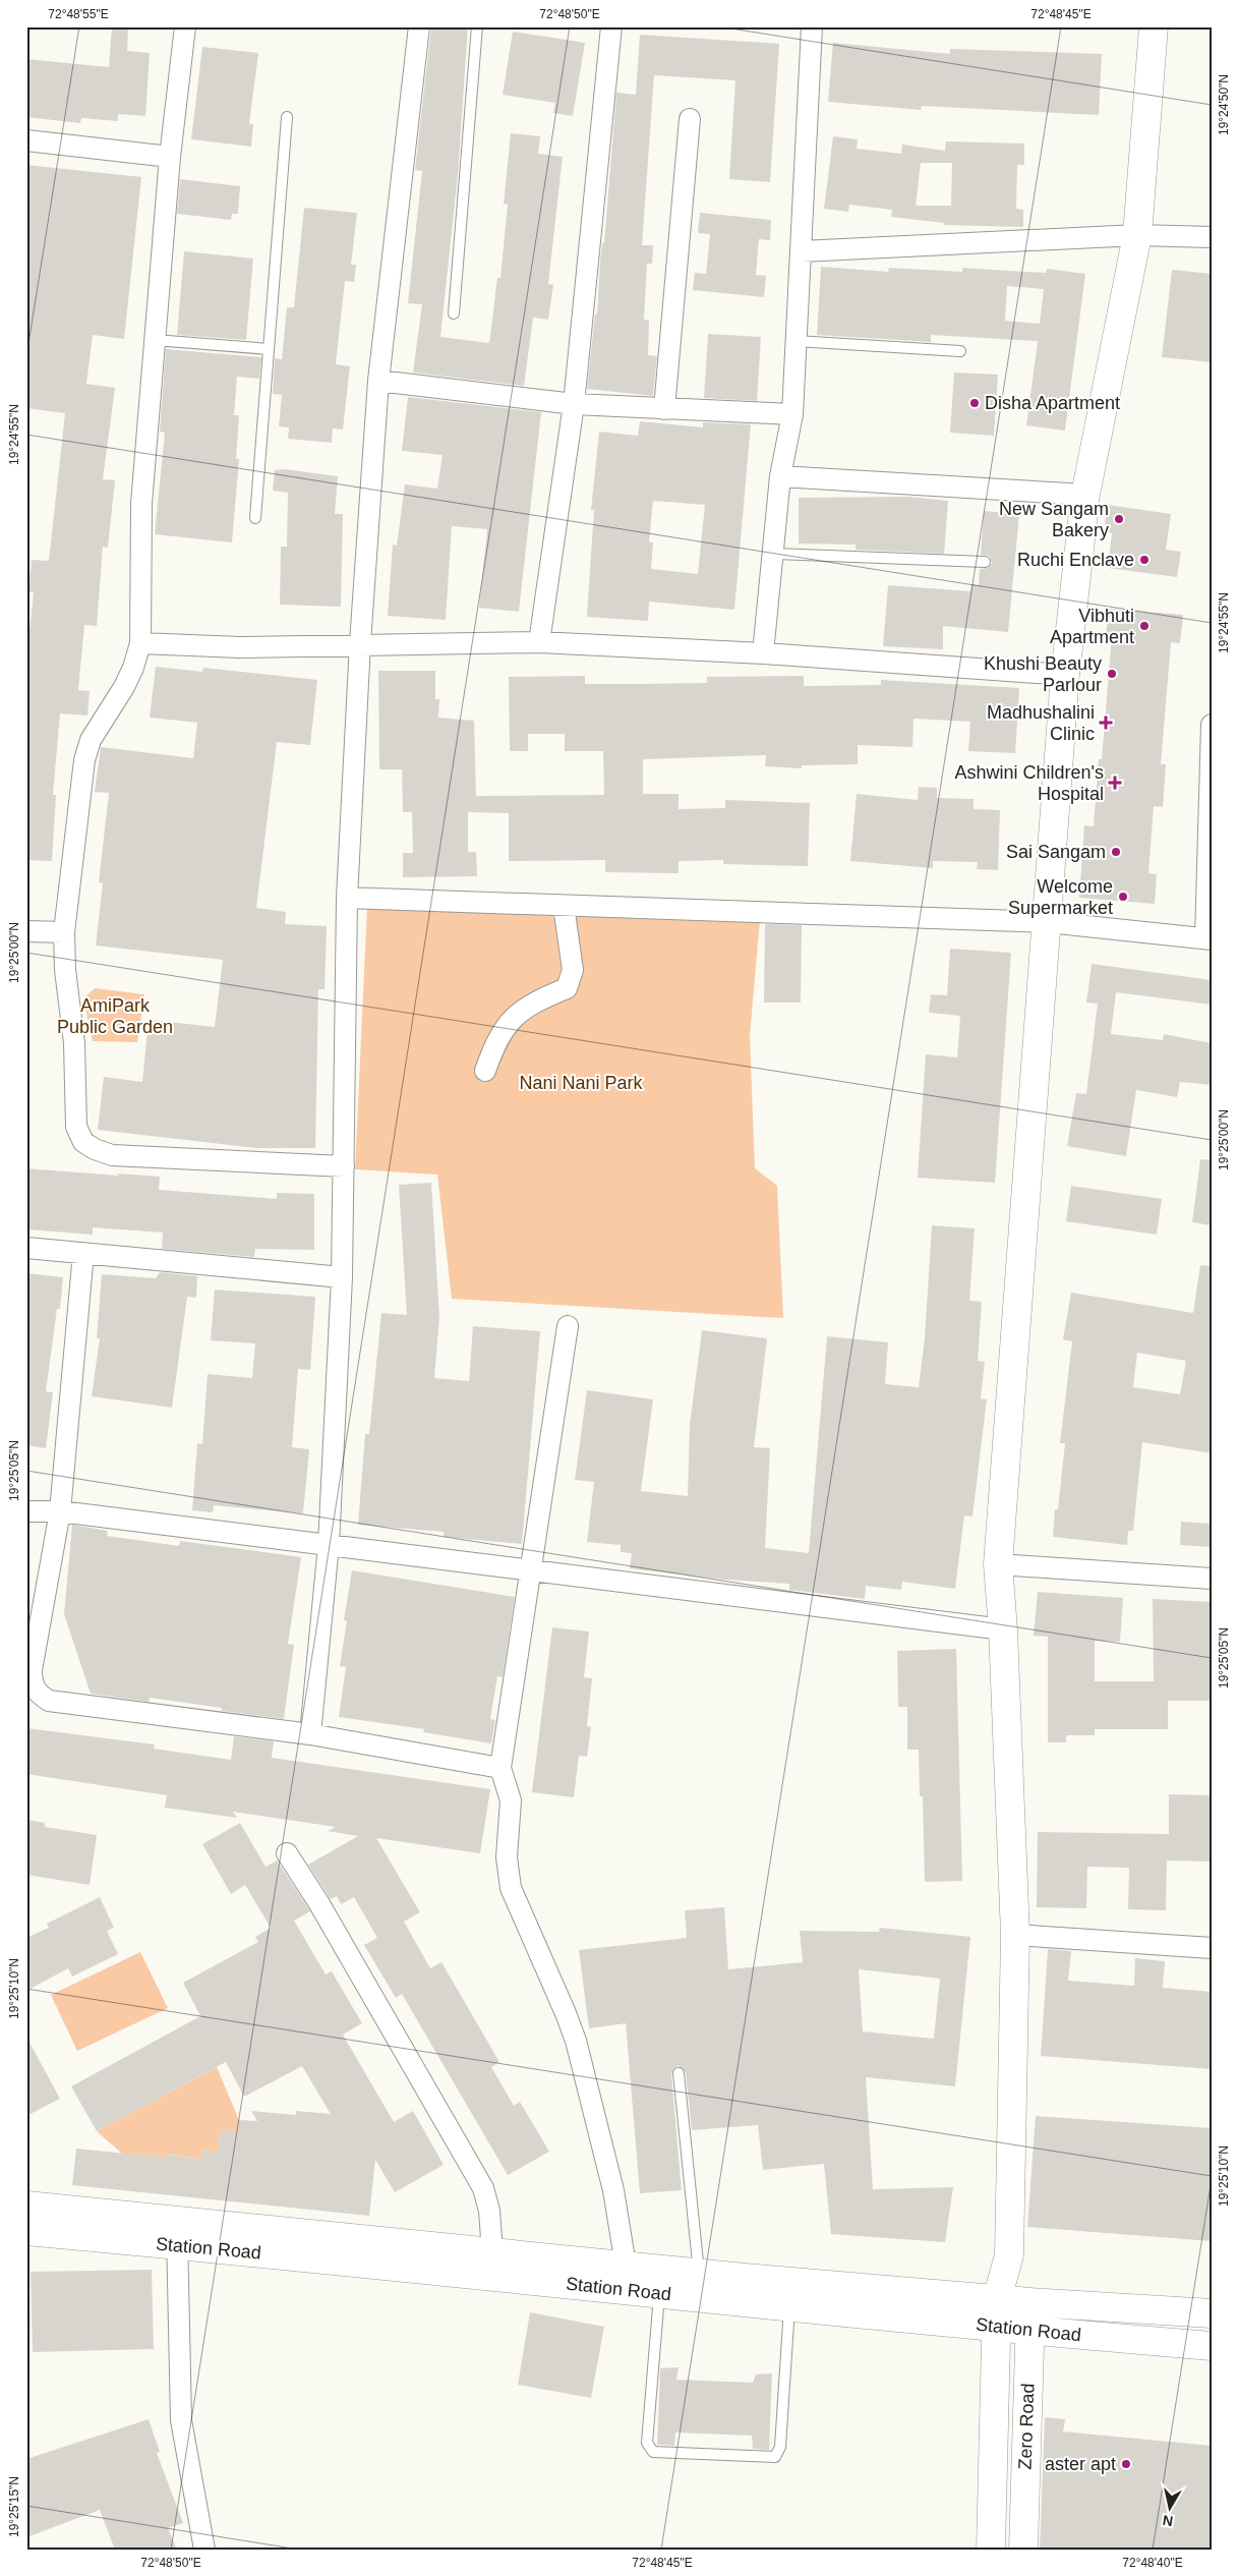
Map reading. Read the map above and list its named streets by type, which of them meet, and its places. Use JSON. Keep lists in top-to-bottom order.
{
  "streets": {
    "street": ["Station Road", "Zero Road"]
  },
  "crossings": [
    ["Station Road", "Zero Road"]
  ],
  "parks": ["AmiPark Public Garden", "Nani Nani Park"],
  "places": {
    "other": [
      "Disha Apartment",
      "New Sangam Bakery",
      "Ruchi Enclave",
      "Vibhuti Apartment",
      "Khushi Beauty Parlour",
      "Sai Sangam",
      "Welcome Supermarket",
      "aster apt"
    ],
    "health": ["Madhushalini Clinic", "Ashwini Children's Hospital"]
  },
  "north": "bottom",
  "coordinates": [
    "72°48'55\"E",
    "72°48'50\"E",
    "72°48'45\"E",
    "19°24'50\"N",
    "19°24'55\"N",
    "19°25'00\"N",
    "19°25'05\"N",
    "19°25'10\"N",
    "19°25'15\"N",
    "72°48'40\"E"
  ]
}
